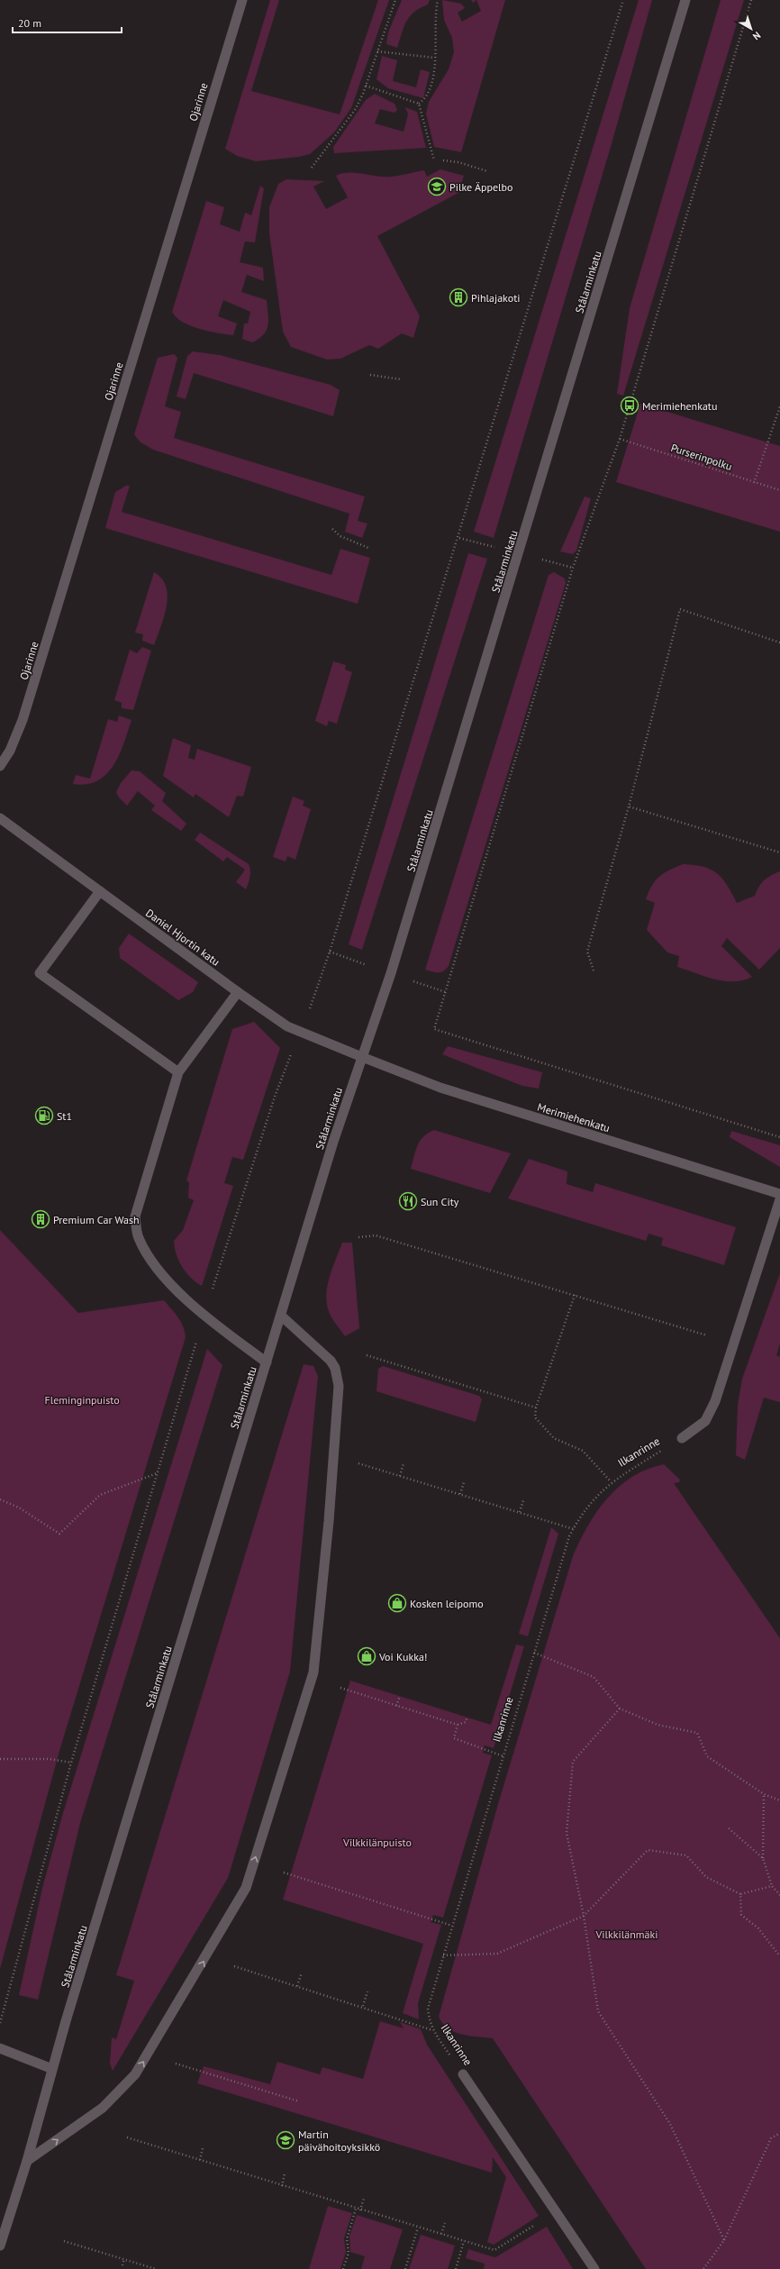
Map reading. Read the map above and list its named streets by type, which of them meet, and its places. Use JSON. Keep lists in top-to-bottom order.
{
  "streets": {
    "main road": [
      "Ojarinne",
      "Stålarminkatu",
      "Daniel Hjortin katu",
      "Merimiehenkatu",
      "Ilkanrinne"
    ],
    "path": ["Purserinpolku"]
  },
  "crossings": [
    ["Stålarminkatu", "Daniel Hjortin katu"],
    ["Stålarminkatu", "Merimiehenkatu"],
    ["Daniel Hjortin katu", "Merimiehenkatu"]
  ],
  "parks": ["Fleminginpuisto", "Vilkkilänpuisto", "Vilkkilänmäki"],
  "places": {
    "school or university": ["Pilke Äppelbo", "Martin päivähoitoyksikkö"],
    "building": ["Pihlajakoti", "Premium Car Wash"],
    "bus stop": ["Merimiehenkatu"],
    "fuel station": ["St1"],
    "restaurant": ["Sun City"],
    "shop": ["Kosken leipomo", "Voi Kukka!"]
  },
  "scale_bar": "20 m",
  "north": "bottom right"
}
